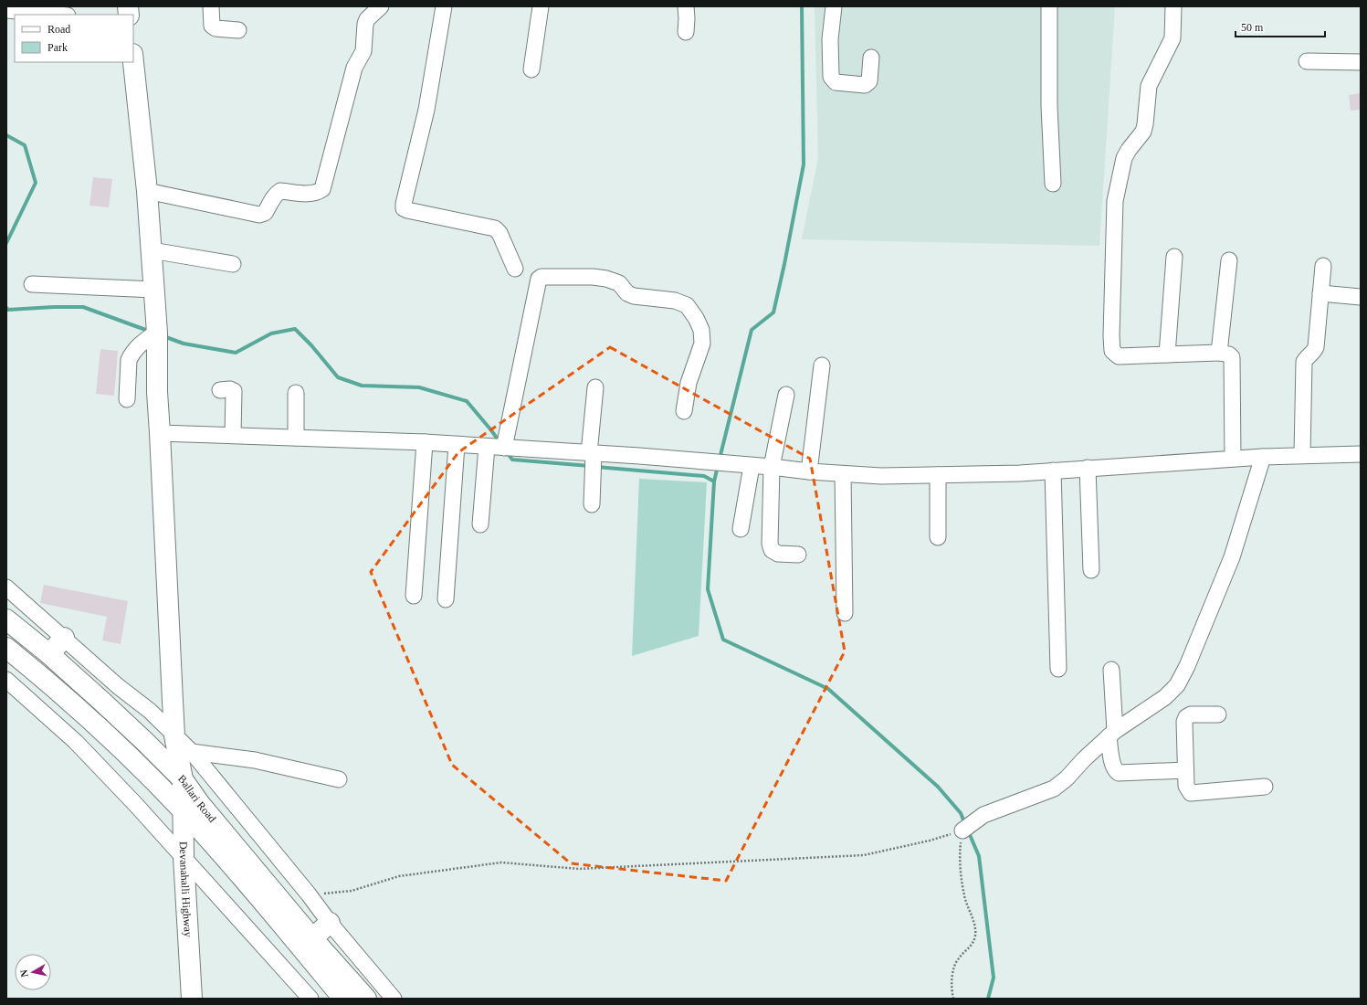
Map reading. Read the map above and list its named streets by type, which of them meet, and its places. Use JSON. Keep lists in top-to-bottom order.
{
  "streets": {
    "main road": ["Ballari Road", "Devanahalli Highway"]
  },
  "crossings": [
    ["Ballari Road", "Devanahalli Highway"]
  ],
  "legend": ["Road", "Park"],
  "scale_bar": "50 m",
  "north": "left"
}
